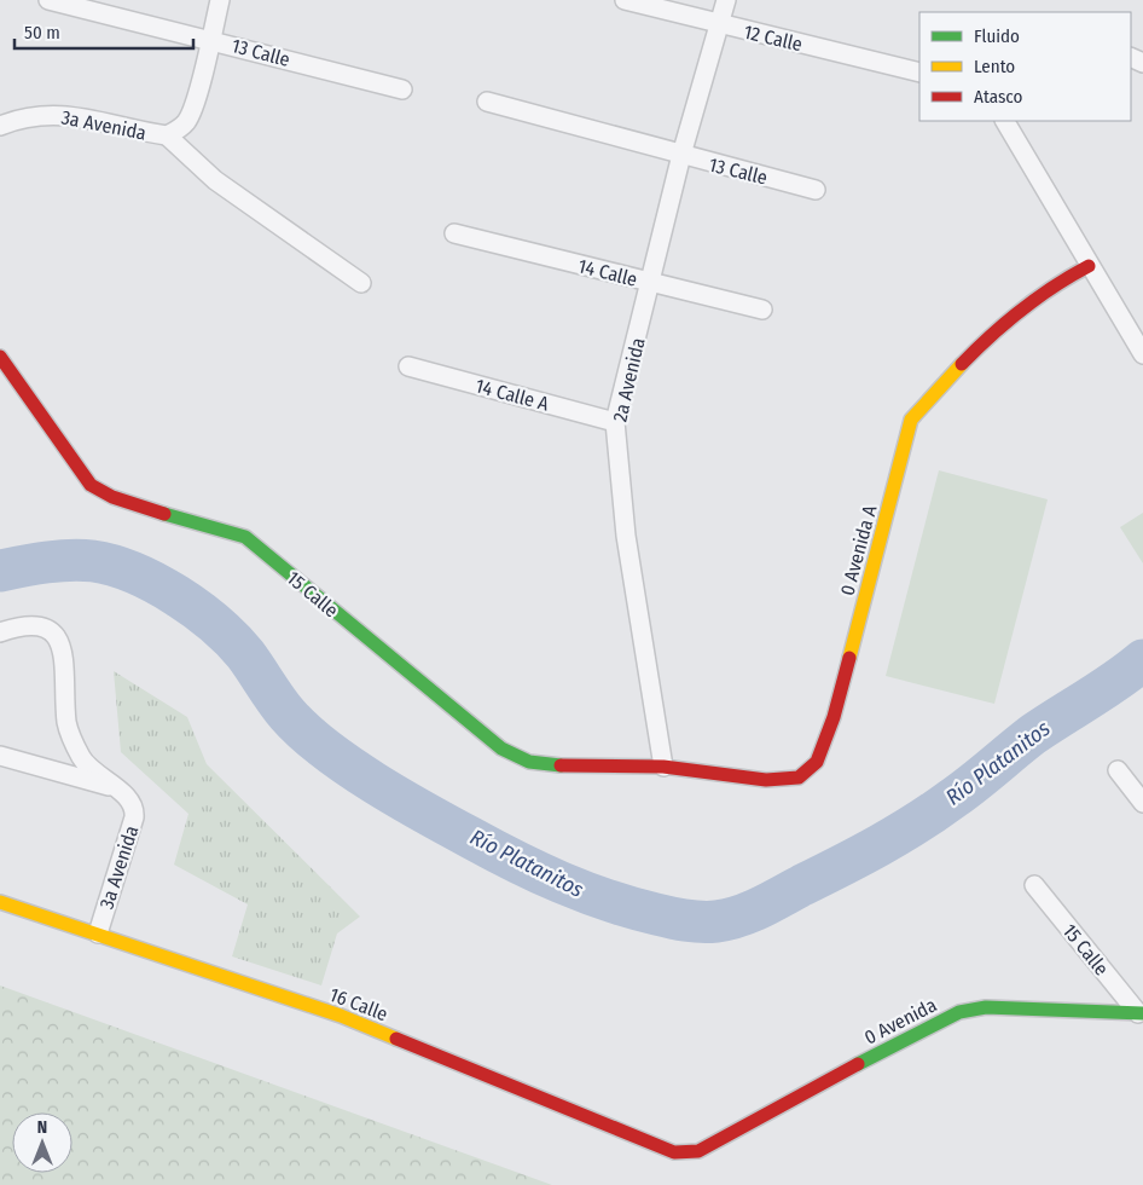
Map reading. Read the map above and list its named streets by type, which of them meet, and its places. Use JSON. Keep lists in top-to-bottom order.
{
  "streets": {
    "street": [
      "12 Calle",
      "13 Calle",
      "3a Avenida",
      "14 Calle",
      "2a Avenida",
      "14 Calle A",
      "0 Avenida A",
      "15 Calle",
      "16 Calle",
      "0 Avenida"
    ]
  },
  "crossings": [
    ["12 Calle", "2a Avenida"],
    ["13 Calle", "3a Avenida"],
    ["13 Calle", "2a Avenida"],
    ["3a Avenida", "16 Calle"],
    ["14 Calle", "2a Avenida"],
    ["2a Avenida", "14 Calle A"],
    ["2a Avenida", "0 Avenida A"],
    ["2a Avenida", "15 Calle"],
    ["0 Avenida A", "15 Calle"],
    ["15 Calle", "0 Avenida"],
    ["16 Calle", "0 Avenida"]
  ],
  "water": ["Río Platanitos"],
  "legend": ["Fluido", "Lento", "Atasco"],
  "scale_bar": "50 m",
  "north": "top"
}
